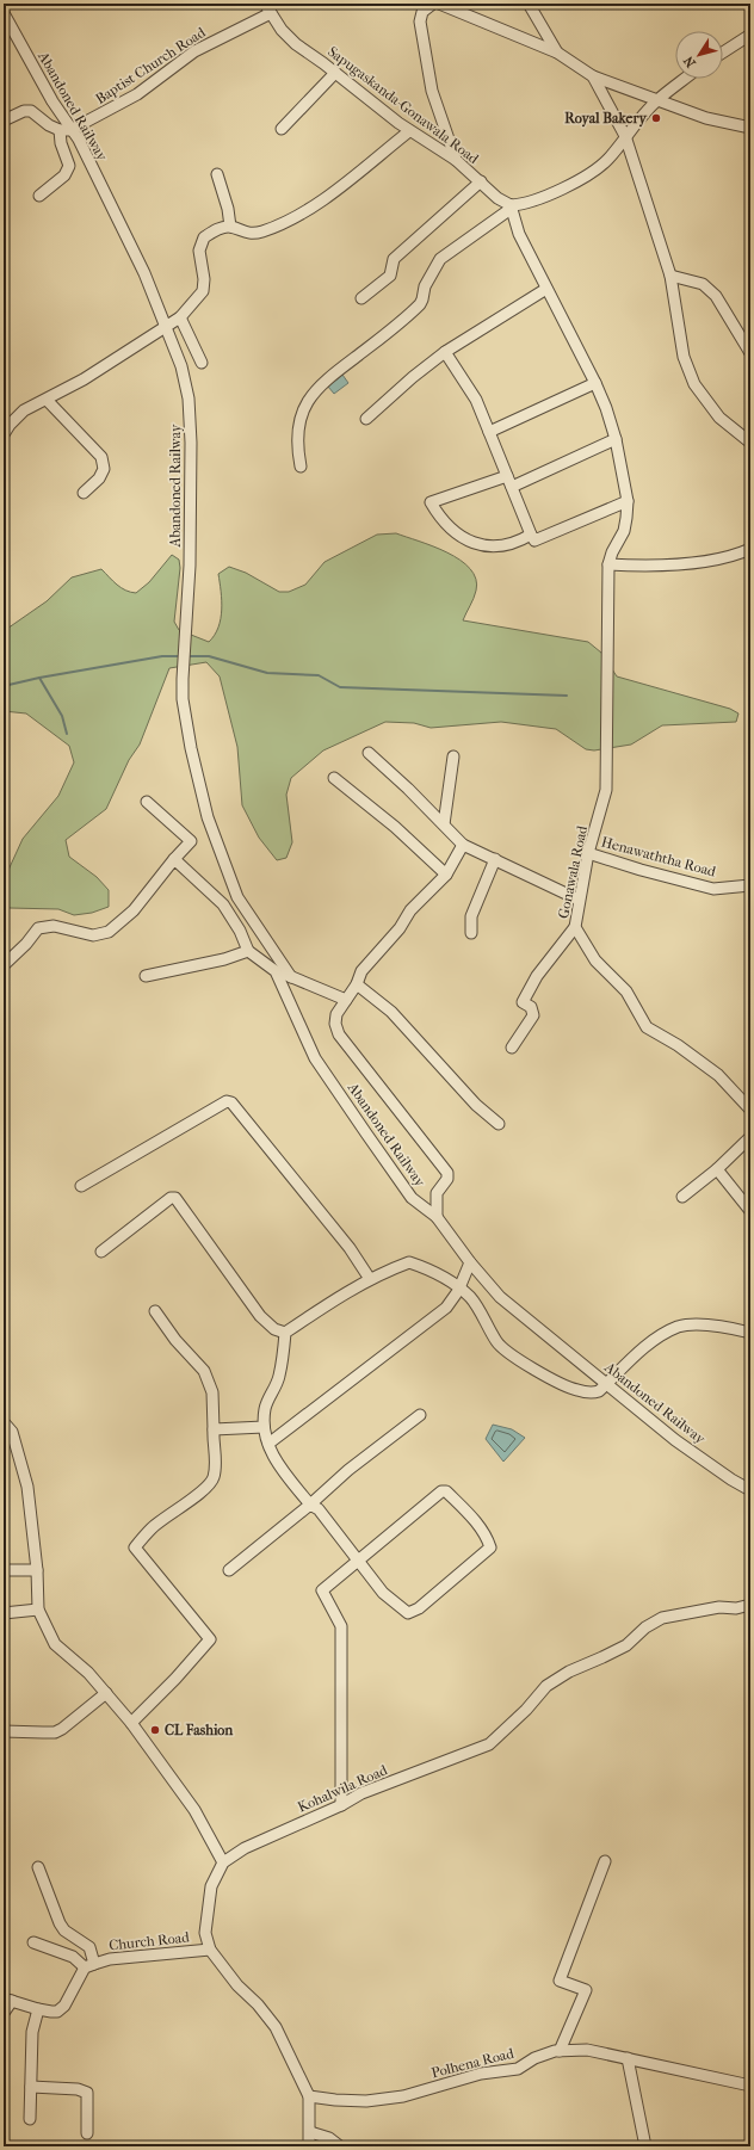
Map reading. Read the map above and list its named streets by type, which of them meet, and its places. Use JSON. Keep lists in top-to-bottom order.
{
  "streets": {
    "street": [
      "Baptist Church Road",
      "Sapugaskanda-Gonawala Road",
      "Abandoned Railway",
      "Henawaththa Road",
      "Gonawala Road",
      "Kohalwila Road",
      "Church Road",
      "Polhena Road"
    ]
  },
  "crossings": [
    ["Baptist Church Road", "Sapugaskanda-Gonawala Road"],
    ["Baptist Church Road", "Abandoned Railway"],
    ["Henawaththa Road", "Gonawala Road"],
    ["Kohalwila Road", "Church Road"],
    ["Kohalwila Road", "Polhena Road"]
  ],
  "places": ["Royal Bakery", "CL Fashion"],
  "north": "bottom left"
}
